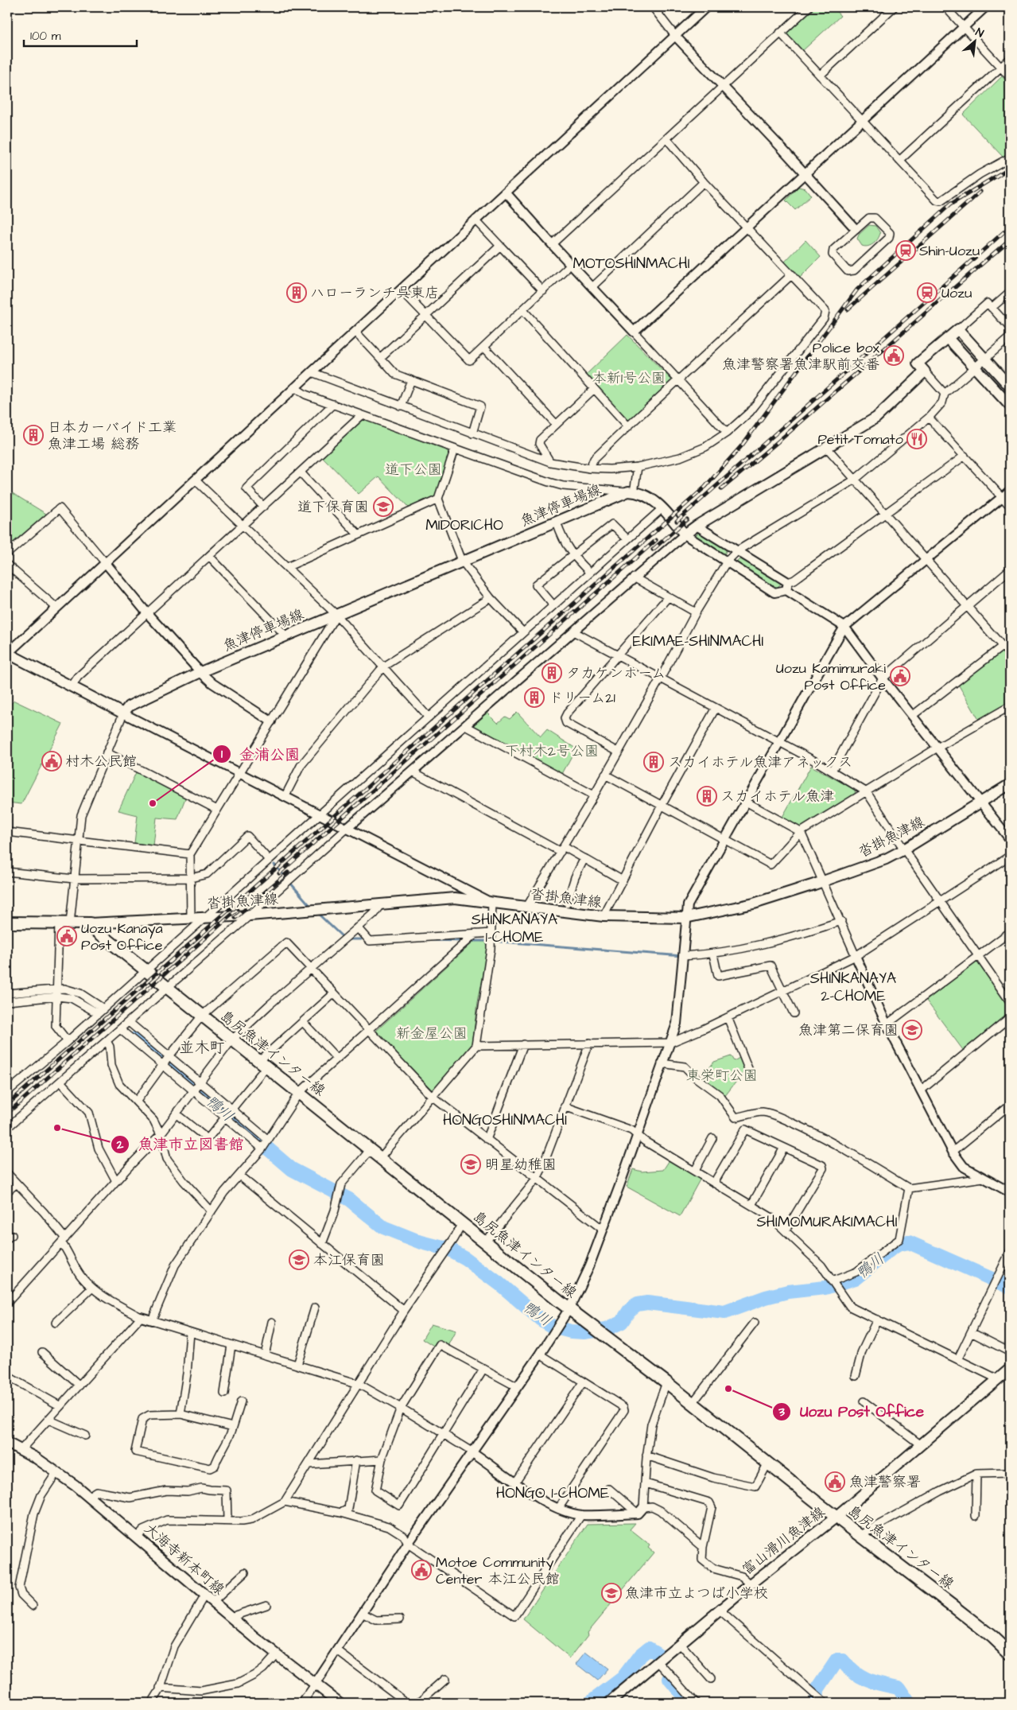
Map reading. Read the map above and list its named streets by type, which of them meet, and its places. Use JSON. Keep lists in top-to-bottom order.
{
  "streets": {
    "main road": [
      "魚津停車場線",
      "沓掛魚津線",
      "島尻魚津インター線",
      "富山滑川魚津線",
      "大海寺新本町線"
    ]
  },
  "crossings": [
    ["沓掛魚津線", "島尻魚津インター線"],
    ["島尻魚津インター線", "富山滑川魚津線"]
  ],
  "districts": [
    "MOTOSHINMACHI",
    "MIDORICHO",
    "EKIMAE-SHINMACHI",
    "SHINKANAYA 1-CHOME",
    "SHINKANAYA 2-CHOME",
    "並木町",
    "HONGOSHINMACHI",
    "SHIMOMURAKIMACHI",
    "HONGO 1-CHOME"
  ],
  "water": ["鴨川"],
  "parks": [
    "本新1号公園",
    "道下公園",
    "下村木2号公園",
    "新金屋公園",
    "東栄町公園"
  ],
  "places": {
    "station": ["Shin-Uozu", "Uozu"],
    "building": [
      "ハローランチ呉東店",
      "日本カーバイド工業 魚津工場 総務",
      "タカケンホーム",
      "ドリーム21",
      "スカイホテル魚津アネックス",
      "スカイホテル魚津"
    ],
    "public building": [
      "Police box 魚津警察署魚津駅前交番",
      "Uozu Kamimuraki Post Office",
      "村木公民館",
      "Uozu Kanaya Post Office",
      "魚津警察署",
      "Motoe Community Center 本江公民館"
    ],
    "restaurant": ["Petit Tomato"],
    "school or university": [
      "道下保育園",
      "魚津第二保育園",
      "明星幼稚園",
      "本江保育園",
      "魚津市立よつば小学校"
    ],
    "other": ["金浦公園", "魚津市立図書館", "Uozu Post Office"]
  },
  "scale_bar": "100 m",
  "north": "top right"
}
